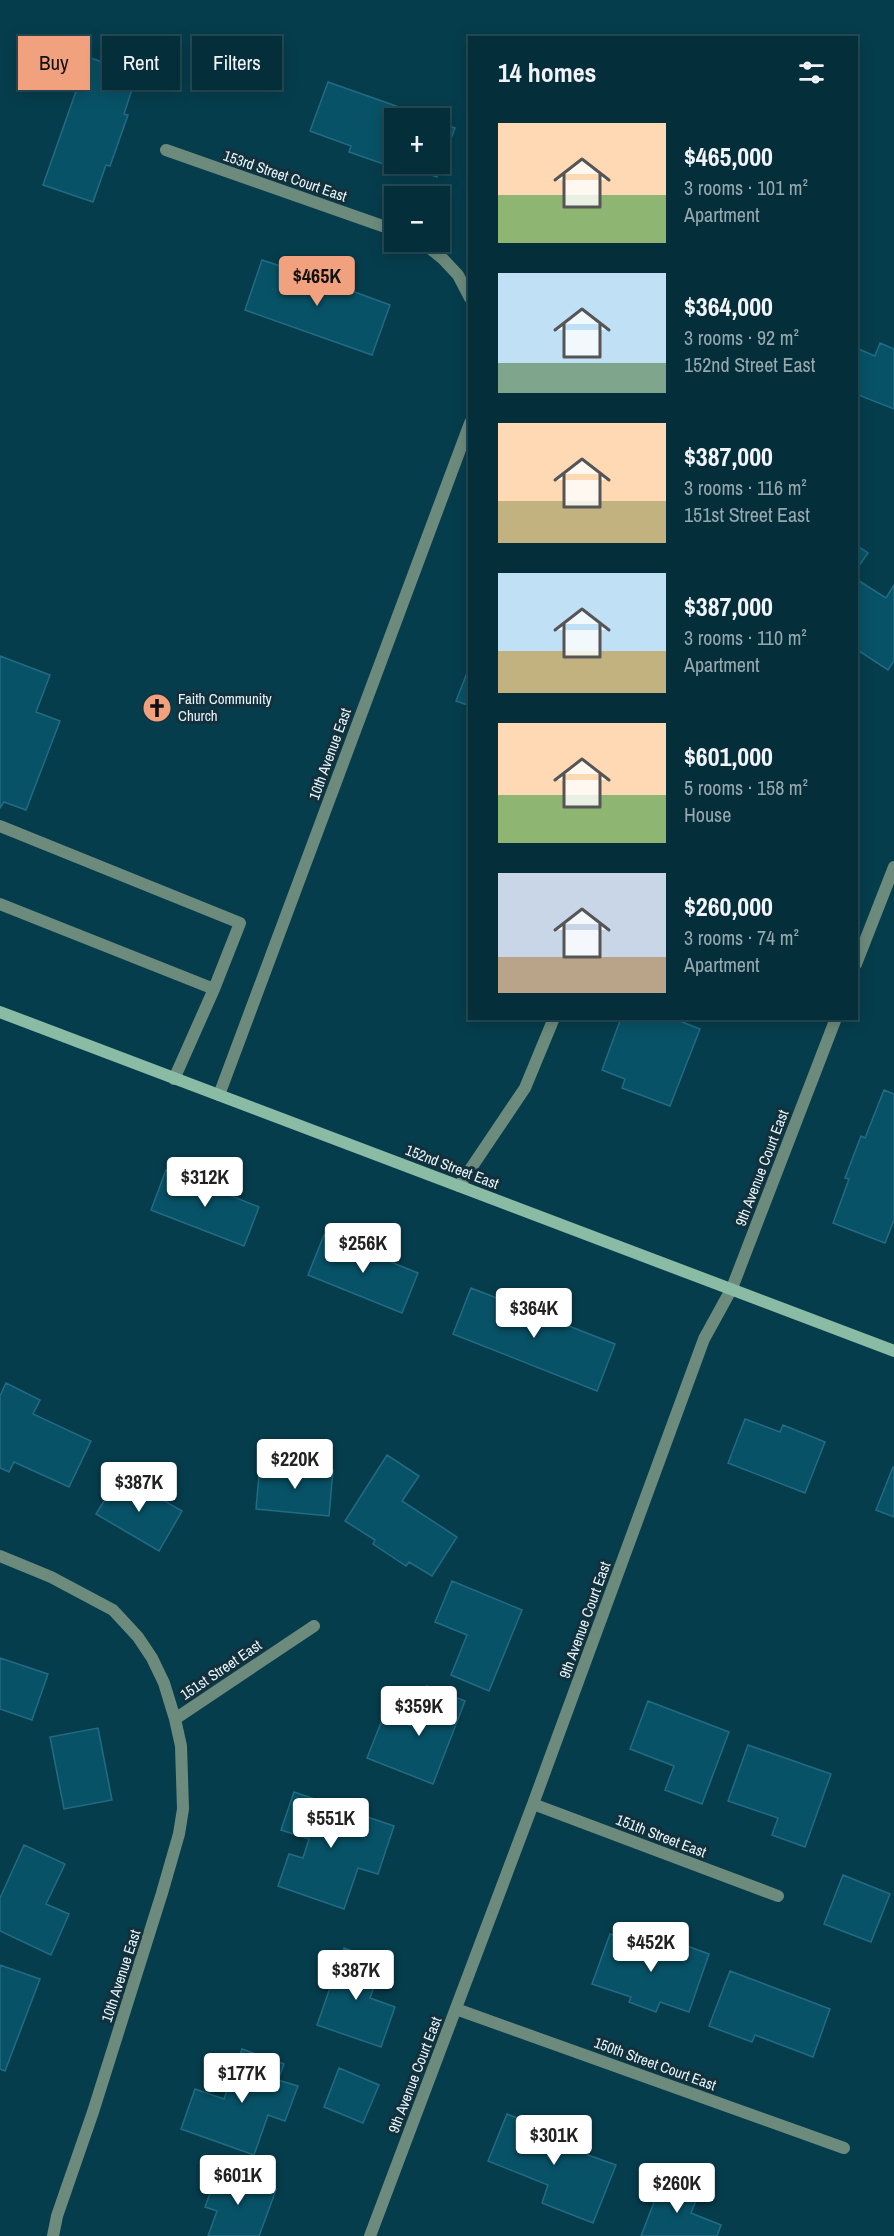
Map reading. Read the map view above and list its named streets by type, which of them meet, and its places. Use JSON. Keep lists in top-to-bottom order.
{
  "streets": {
    "main road": ["152nd Street East"],
    "street": [
      "153rd Street Court East",
      "10th Avenue East",
      "9th Avenue Court East",
      "151st Street East",
      "151th Street East",
      "150th Street Court East"
    ]
  },
  "crossings": [
    ["10th Avenue East", "152nd Street East"],
    ["10th Avenue East", "151st Street East"],
    ["152nd Street East", "9th Avenue Court East"],
    ["9th Avenue Court East", "151th Street East"],
    ["9th Avenue Court East", "150th Street Court East"]
  ],
  "places": {
    "church": ["Faith Community Church"]
  },
  "page": {
    "chip": ["Buy", "Rent", "Filters"],
    "heading": "14 homes",
    "map_buttons": ["+", "−"],
    "list": [
      {
        "name": "$465,000",
        "note": "3 rooms · 101 m² · Apartment"
      },
      {
        "name": "$364,000",
        "note": "3 rooms · 92 m² · 152nd Street East"
      },
      {
        "name": "$387,000",
        "note": "3 rooms · 116 m² · 151st Street East"
      },
      {
        "name": "$387,000",
        "note": "3 rooms · 110 m² · Apartment"
      },
      {
        "name": "$601,000",
        "note": "5 rooms · 158 m² · House"
      },
      {
        "name": "$260,000",
        "note": "3 rooms · 74 m² · Apartment"
      }
    ],
    "price": [
      "$465K",
      "$312K",
      "$256K",
      "$364K",
      "$220K",
      "$387K",
      "$359K",
      "$551K",
      "$452K",
      "$387K",
      "$177K",
      "$301K",
      "$601K",
      "$260K"
    ]
  }
}
